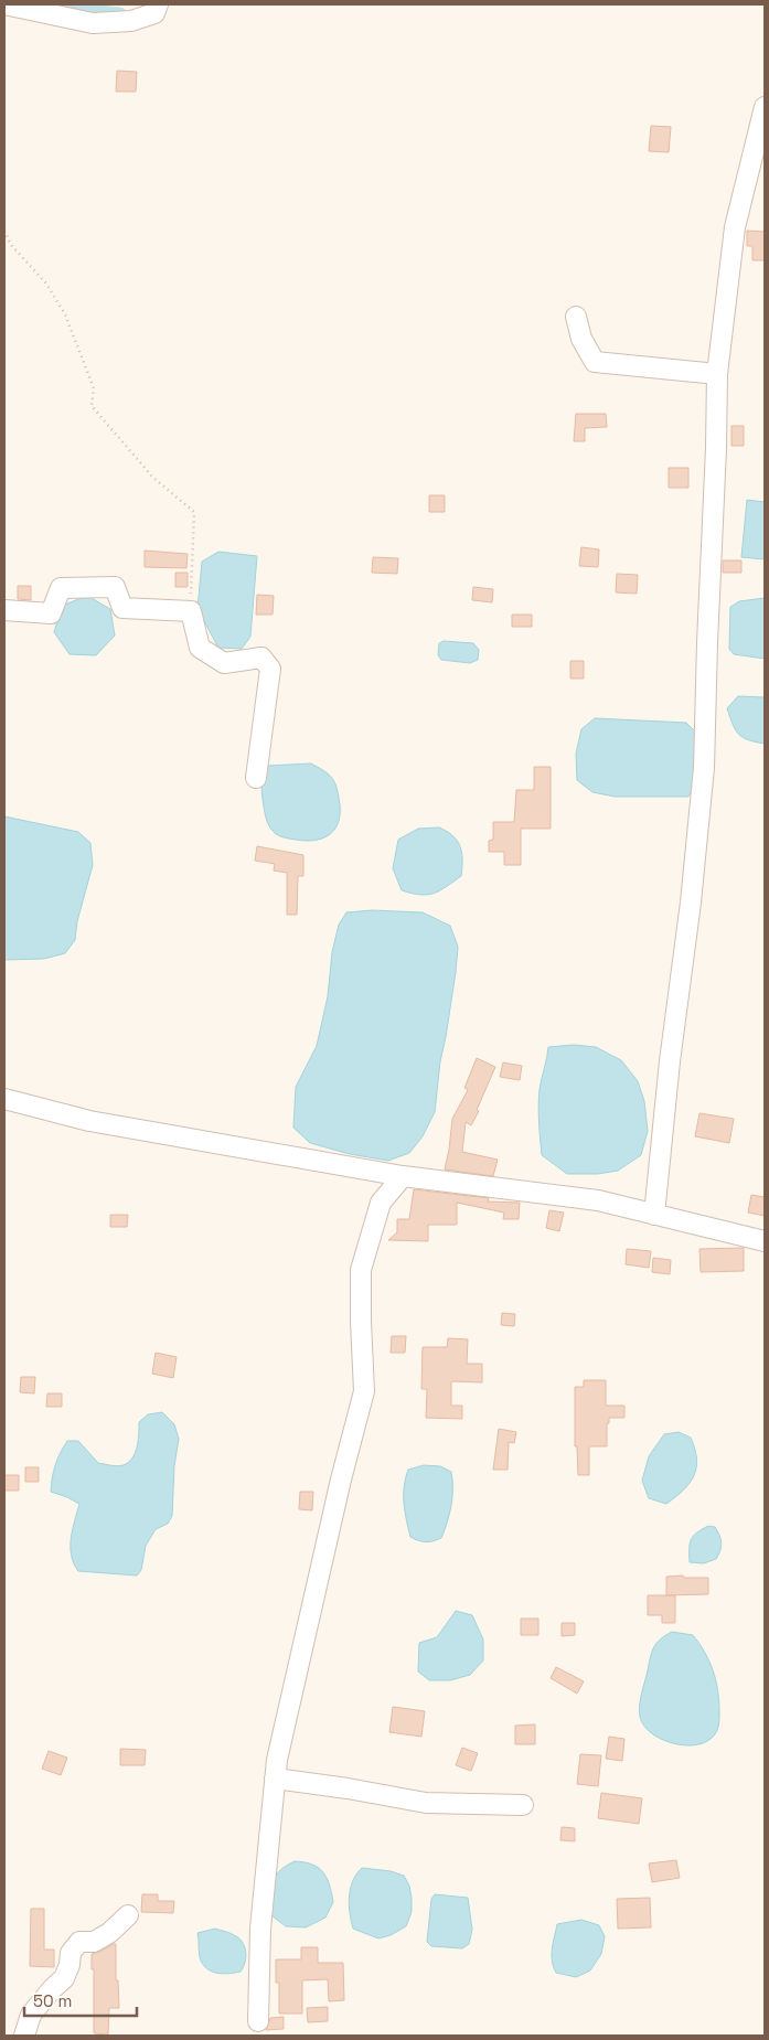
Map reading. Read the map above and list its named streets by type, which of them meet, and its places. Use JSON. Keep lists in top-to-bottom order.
{
  "scale_bar": "50 m"
}
